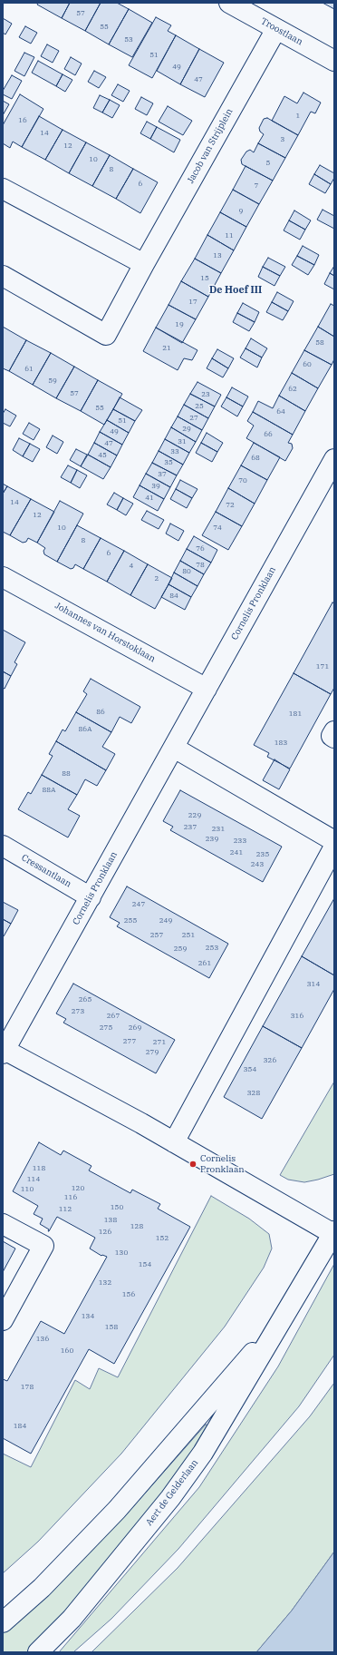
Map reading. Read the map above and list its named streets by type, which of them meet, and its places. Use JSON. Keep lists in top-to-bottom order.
{
  "streets": {
    "street": [
      "Troostlaan",
      "Jacob van Strijplein",
      "Cornelis Pronklaan",
      "Johannes van Horstoklaan",
      "Cressantlaan",
      "Aert de Gelderlaan"
    ]
  },
  "crossings": [
    ["Troostlaan", "Jacob van Strijplein"],
    ["Cornelis Pronklaan", "Johannes van Horstoklaan"],
    ["Cornelis Pronklaan", "Cressantlaan"],
    ["Cornelis Pronklaan", "Aert de Gelderlaan"]
  ],
  "districts": ["De Hoef III"],
  "places": ["Cornelis Pronklaan"],
  "house_numbers": [
    "57",
    "55",
    "53",
    "51",
    "49",
    "47",
    "1",
    "16",
    "14",
    "3",
    "12",
    "10",
    "5",
    "8",
    "6",
    "7",
    "9",
    "11",
    "13",
    "15",
    "17",
    "19",
    "58",
    "21",
    "60",
    "61",
    "59",
    "62",
    "57",
    "23",
    "25",
    "55",
    "64",
    "27",
    "51",
    "29",
    "49",
    "66",
    "31",
    "47",
    "33",
    "45",
    "68",
    "35",
    "37",
    "70",
    "39",
    "41",
    "14",
    "72",
    "12",
    "10",
    "74",
    "8",
    "76",
    "6",
    "78",
    "4",
    "80",
    "2",
    "84",
    "171",
    "86",
    "181",
    "86A",
    "183",
    "88",
    "88A",
    "229",
    "237",
    "231",
    "239",
    "233",
    "241",
    "235",
    "243",
    "247",
    "255",
    "249",
    "257",
    "251",
    "253",
    "259",
    "261",
    "314",
    "265",
    "273",
    "267",
    "316",
    "275",
    "269",
    "277",
    "271",
    "279",
    "326",
    "354",
    "328",
    "118",
    "114",
    "120",
    "110",
    "116",
    "150",
    "112",
    "138",
    "128",
    "126",
    "152",
    "130",
    "154",
    "132",
    "156",
    "134",
    "158",
    "136",
    "160",
    "178",
    "184"
  ]
}
